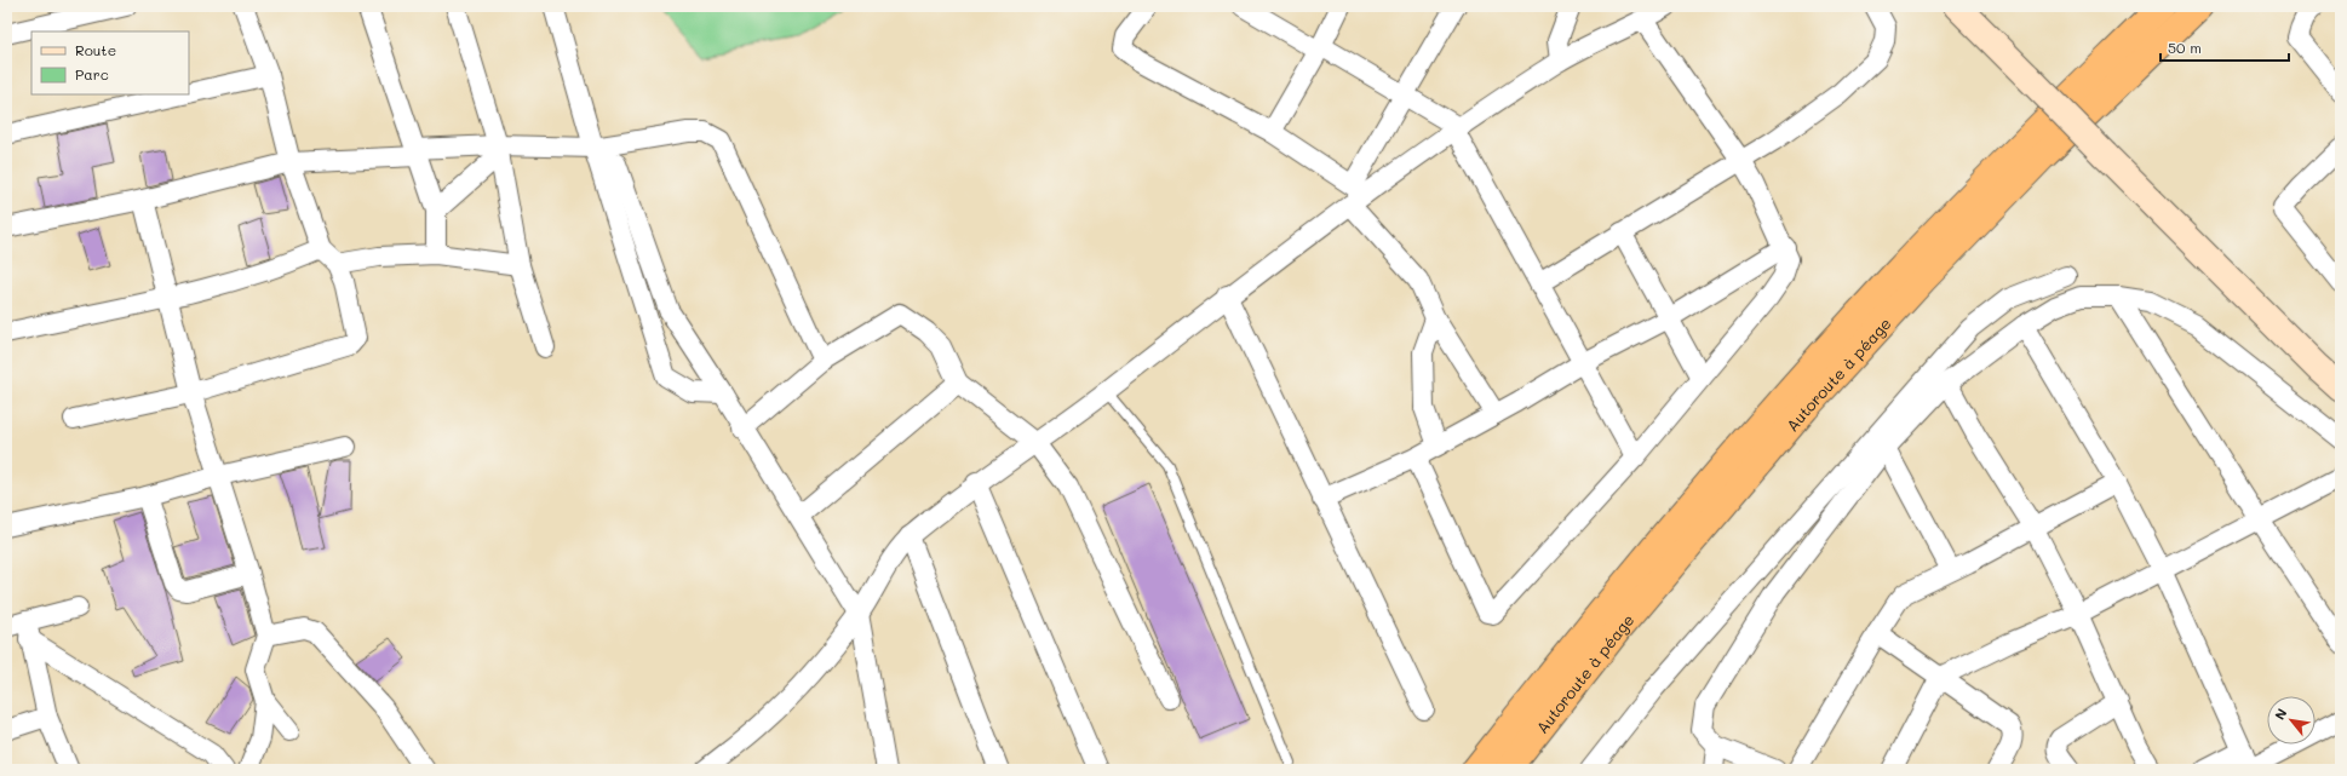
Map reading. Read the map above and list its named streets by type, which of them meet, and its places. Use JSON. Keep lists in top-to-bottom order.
{
  "streets": {
    "highway": ["Autoroute à péage"]
  },
  "legend": ["Route", "Parc"],
  "scale_bar": "50 m",
  "north": "top left"
}
